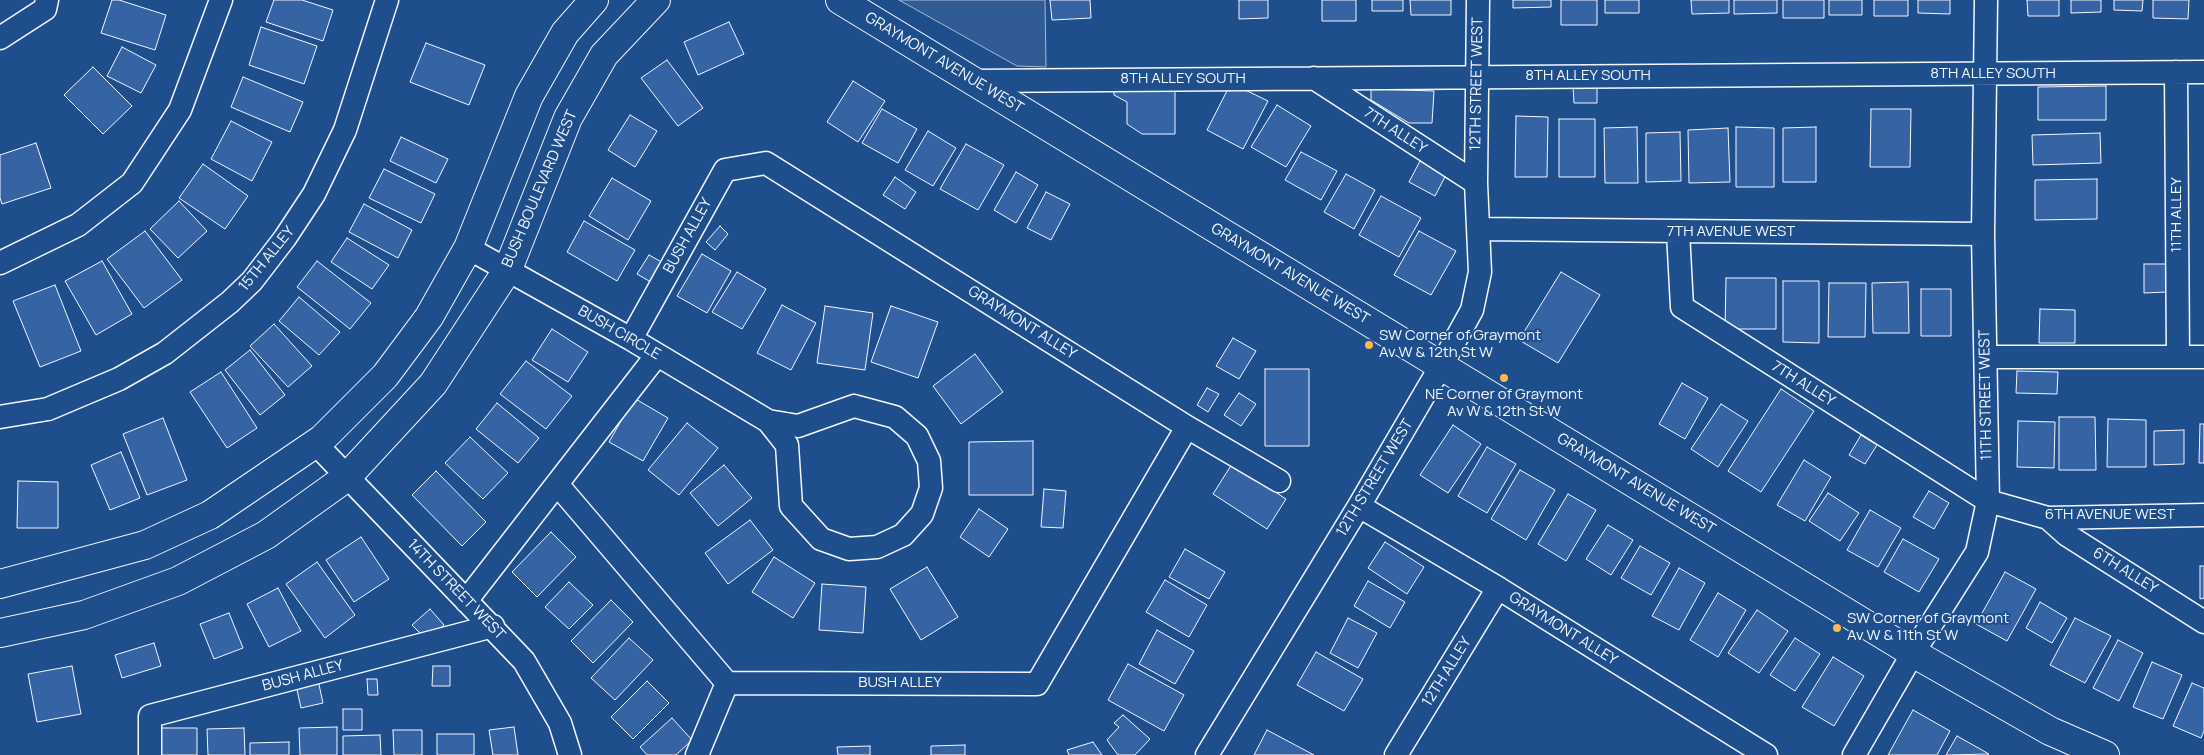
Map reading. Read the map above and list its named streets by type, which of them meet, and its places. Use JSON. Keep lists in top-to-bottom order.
{
  "streets": {
    "main road": ["GRAYMONT AVENUE WEST", "BUSH BOULEVARD WEST"],
    "street": [
      "8TH ALLEY SOUTH",
      "12TH STREET WEST",
      "7TH ALLEY",
      "11TH ALLEY",
      "7TH AVENUE WEST",
      "BUSH ALLEY",
      "15TH ALLEY",
      "GRAYMONT ALLEY",
      "BUSH CIRCLE",
      "11TH STREET WEST",
      "6TH AVENUE WEST",
      "6TH ALLEY",
      "14TH STREET WEST",
      "12TH ALLEY"
    ]
  },
  "crossings": [
    ["GRAYMONT AVENUE WEST", "8TH ALLEY SOUTH"],
    ["GRAYMONT AVENUE WEST", "12TH STREET WEST"],
    ["GRAYMONT AVENUE WEST", "11TH STREET WEST"],
    ["8TH ALLEY SOUTH", "12TH STREET WEST"],
    ["8TH ALLEY SOUTH", "7TH ALLEY"],
    ["8TH ALLEY SOUTH", "11TH ALLEY"],
    ["8TH ALLEY SOUTH", "11TH STREET WEST"],
    ["12TH STREET WEST", "7TH ALLEY"],
    ["12TH STREET WEST", "7TH AVENUE WEST"],
    ["12TH STREET WEST", "GRAYMONT ALLEY"],
    ["7TH ALLEY", "7TH AVENUE WEST"],
    ["7TH ALLEY", "11TH STREET WEST"],
    ["7TH ALLEY", "6TH AVENUE WEST"],
    ["BUSH BOULEVARD WEST", "BUSH CIRCLE"],
    ["BUSH BOULEVARD WEST", "14TH STREET WEST"],
    ["7TH AVENUE WEST", "11TH STREET WEST"],
    ["BUSH ALLEY", "GRAYMONT ALLEY"],
    ["BUSH ALLEY", "BUSH CIRCLE"],
    ["BUSH ALLEY", "14TH STREET WEST"],
    ["GRAYMONT ALLEY", "12TH ALLEY"],
    ["11TH STREET WEST", "6TH AVENUE WEST"],
    ["6TH AVENUE WEST", "6TH ALLEY"]
  ],
  "places": ["SW Corner of Graymont Av W & 12th St W", "NE Corner of Graymont Av W & 12th St W", "SW Corner of Graymont Av W & 11th St W"]
}
